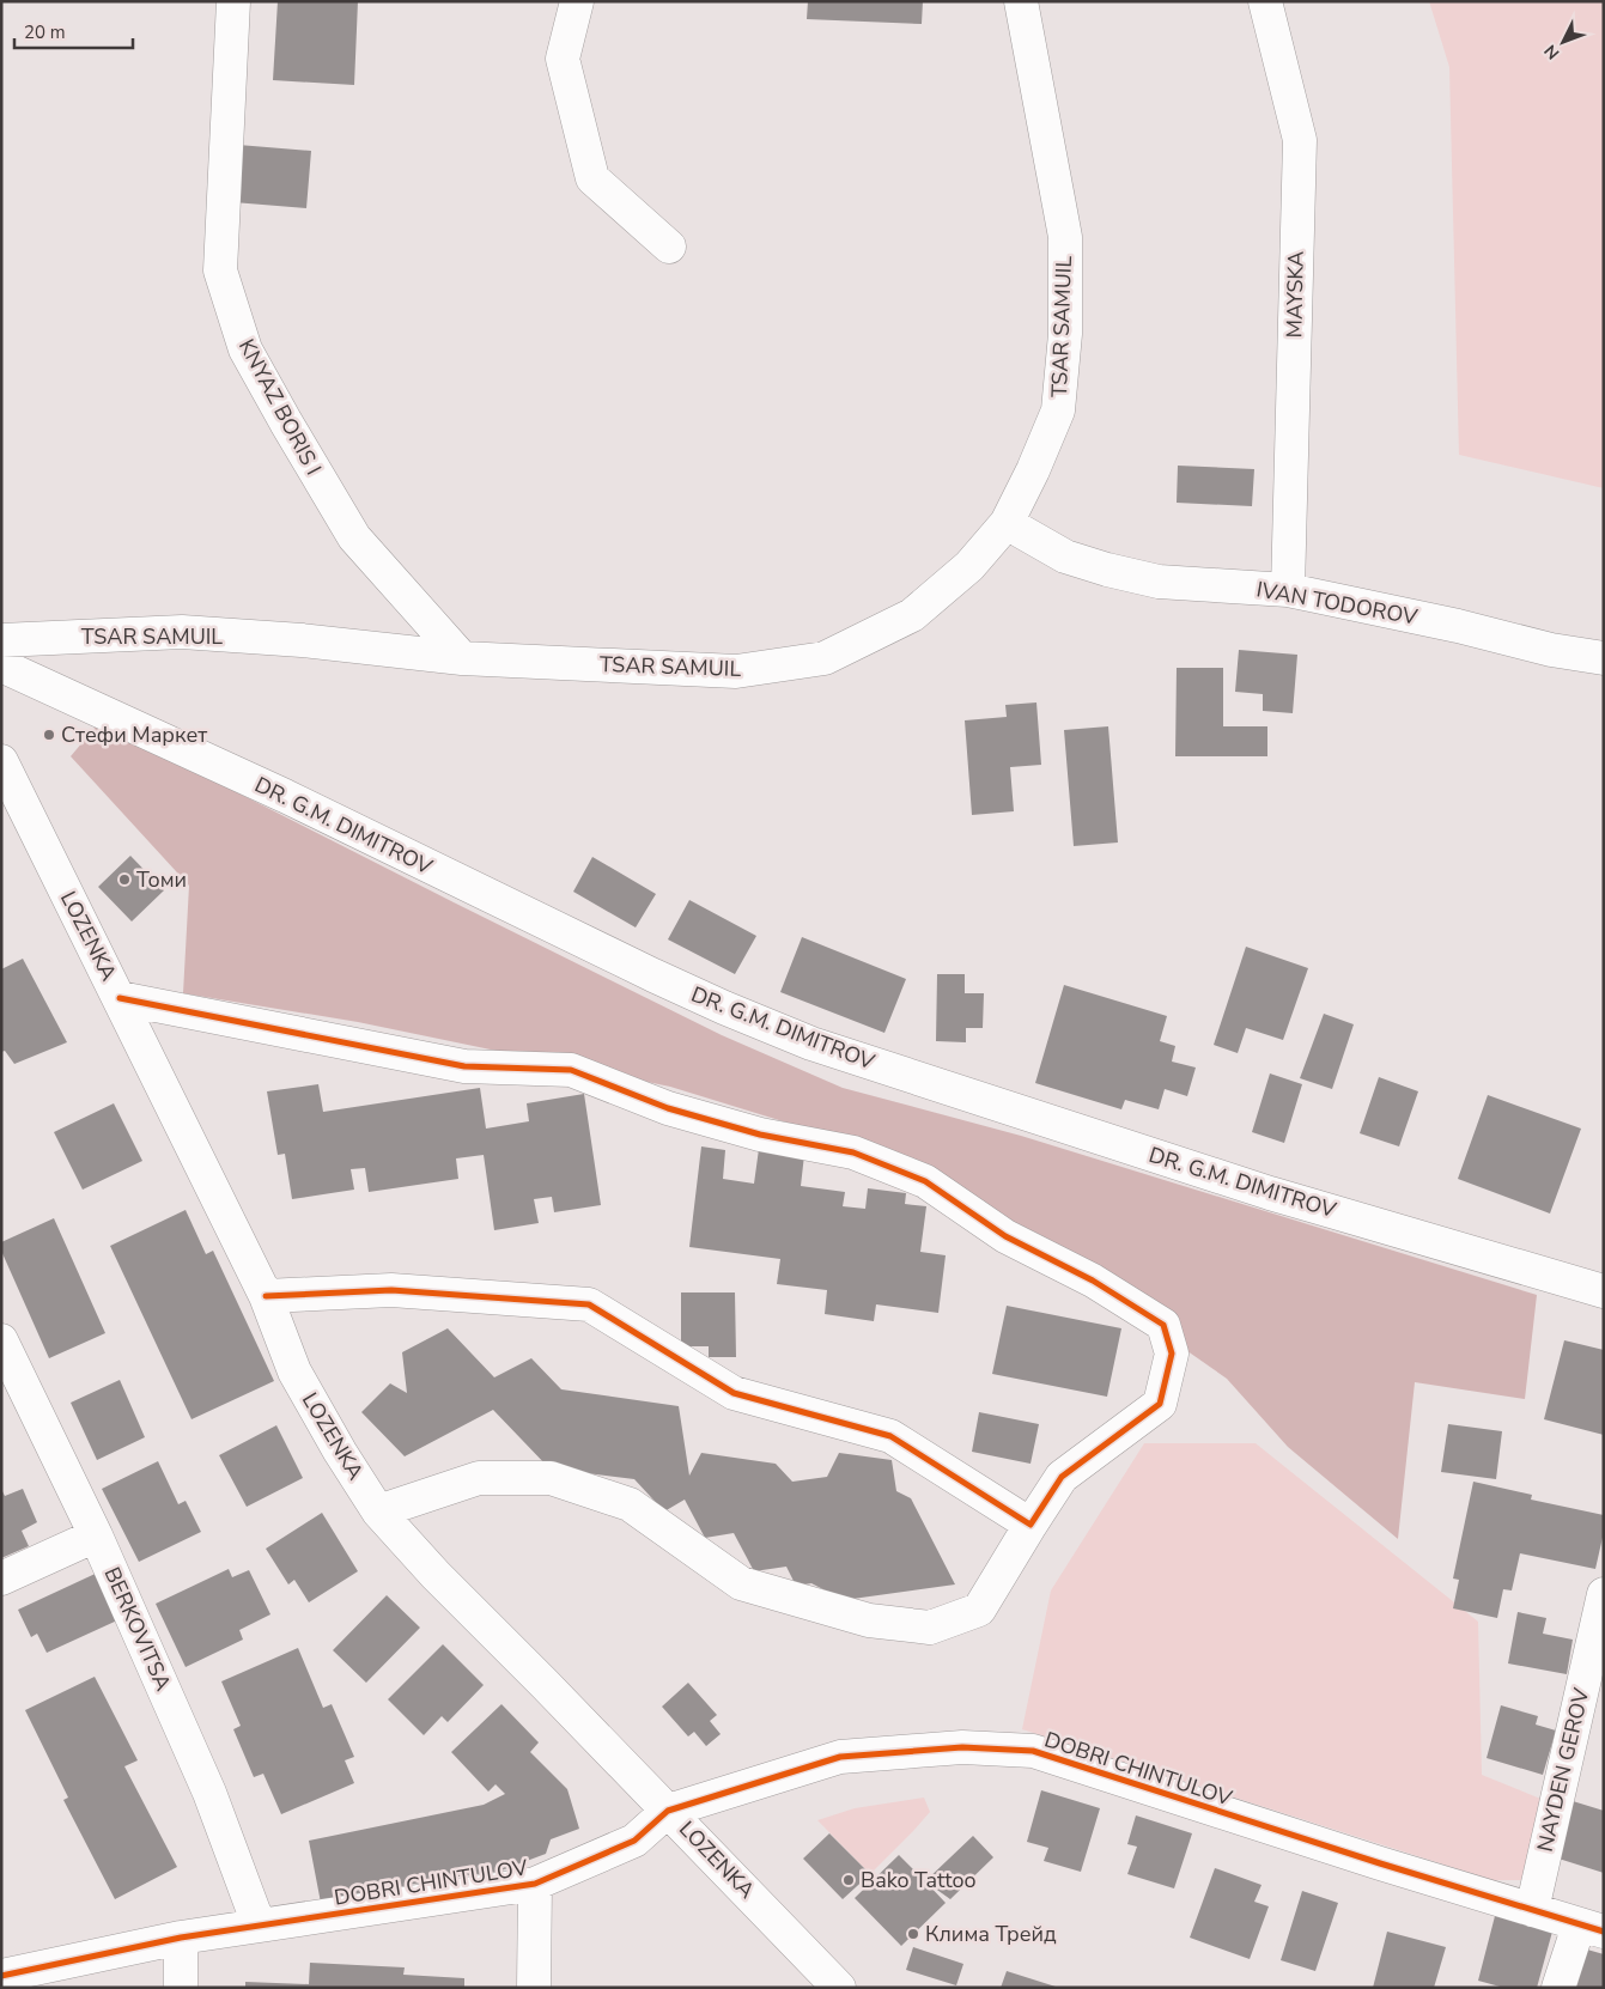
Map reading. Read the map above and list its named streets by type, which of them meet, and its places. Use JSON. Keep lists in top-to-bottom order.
{
  "streets": {
    "street": [
      "MAYSKA",
      "TSAR SAMUIL",
      "KNYAZ BORIS I",
      "IVAN TODOROV",
      "DR. G.M. DIMITROV",
      "LOZENKA",
      "BERKOVITSA",
      "DOBRI CHINTULOV",
      "NAYDEN GEROV"
    ]
  },
  "crossings": [
    ["MAYSKA", "IVAN TODOROV"],
    ["TSAR SAMUIL", "KNYAZ BORIS I"],
    ["TSAR SAMUIL", "IVAN TODOROV"],
    ["LOZENKA", "DOBRI CHINTULOV"],
    ["BERKOVITSA", "DOBRI CHINTULOV"],
    ["DOBRI CHINTULOV", "NAYDEN GEROV"]
  ],
  "places": [
    "Стефи Маркет",
    "Томи",
    "Bako Tattoo",
    "Клима Трейд"
  ],
  "scale_bar": "20 m",
  "north": "bottom left"
}
